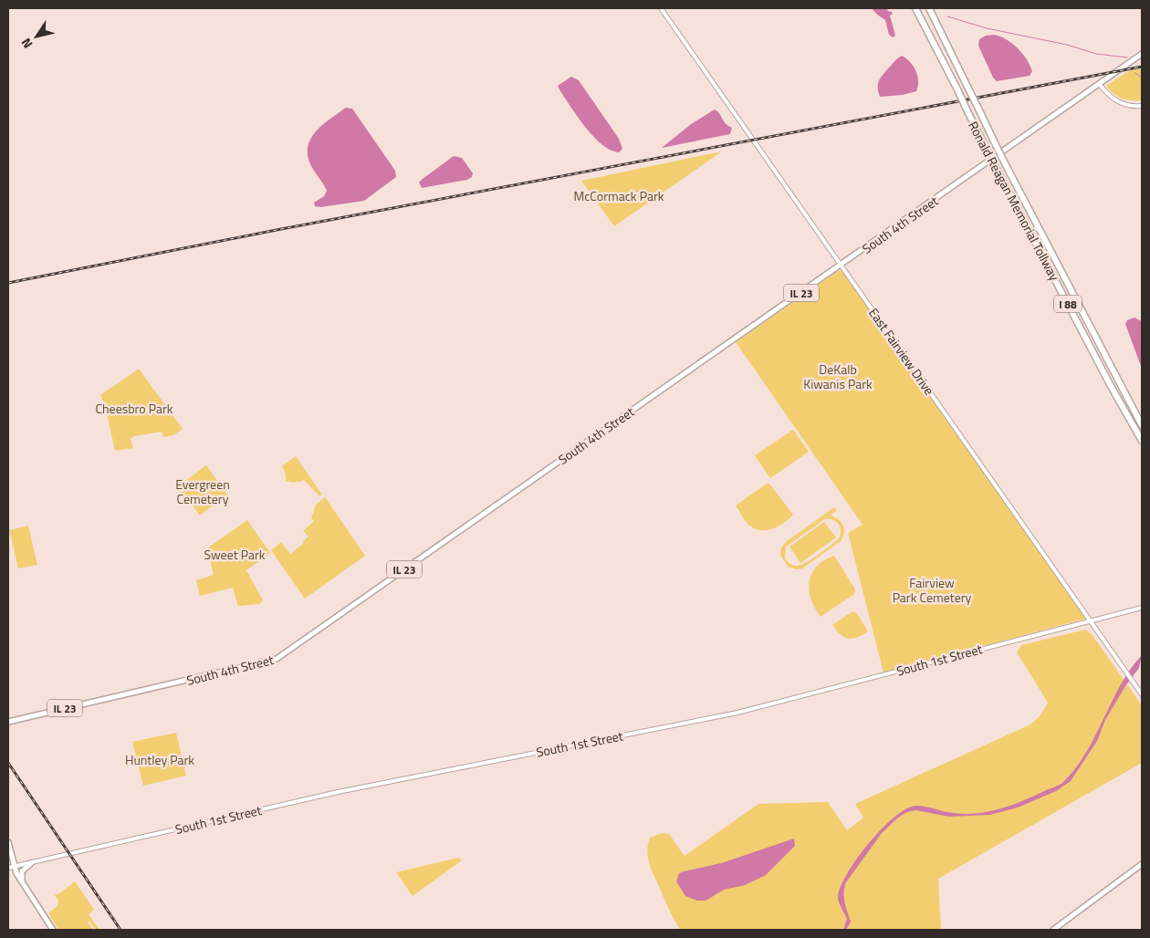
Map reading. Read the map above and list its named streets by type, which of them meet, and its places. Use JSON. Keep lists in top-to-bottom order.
{
  "streets": {
    "highway": ["Ronald Reagan Memorial Tollway", "I 88"],
    "main road": ["South 4th Street", "IL 23"],
    "street": ["East Fairview Drive", "South 1st Street"]
  },
  "crossings": [
    ["South 4th Street", "East Fairview Drive"],
    ["East Fairview Drive", "South 1st Street"]
  ],
  "parks": [
    "McCormack Park",
    "DeKalb Kiwanis Park",
    "Cheesbro Park",
    "Evergreen Cemetery",
    "Sweet Park",
    "Fairview Park Cemetery",
    "Huntley Park"
  ],
  "north": "bottom left"
}
